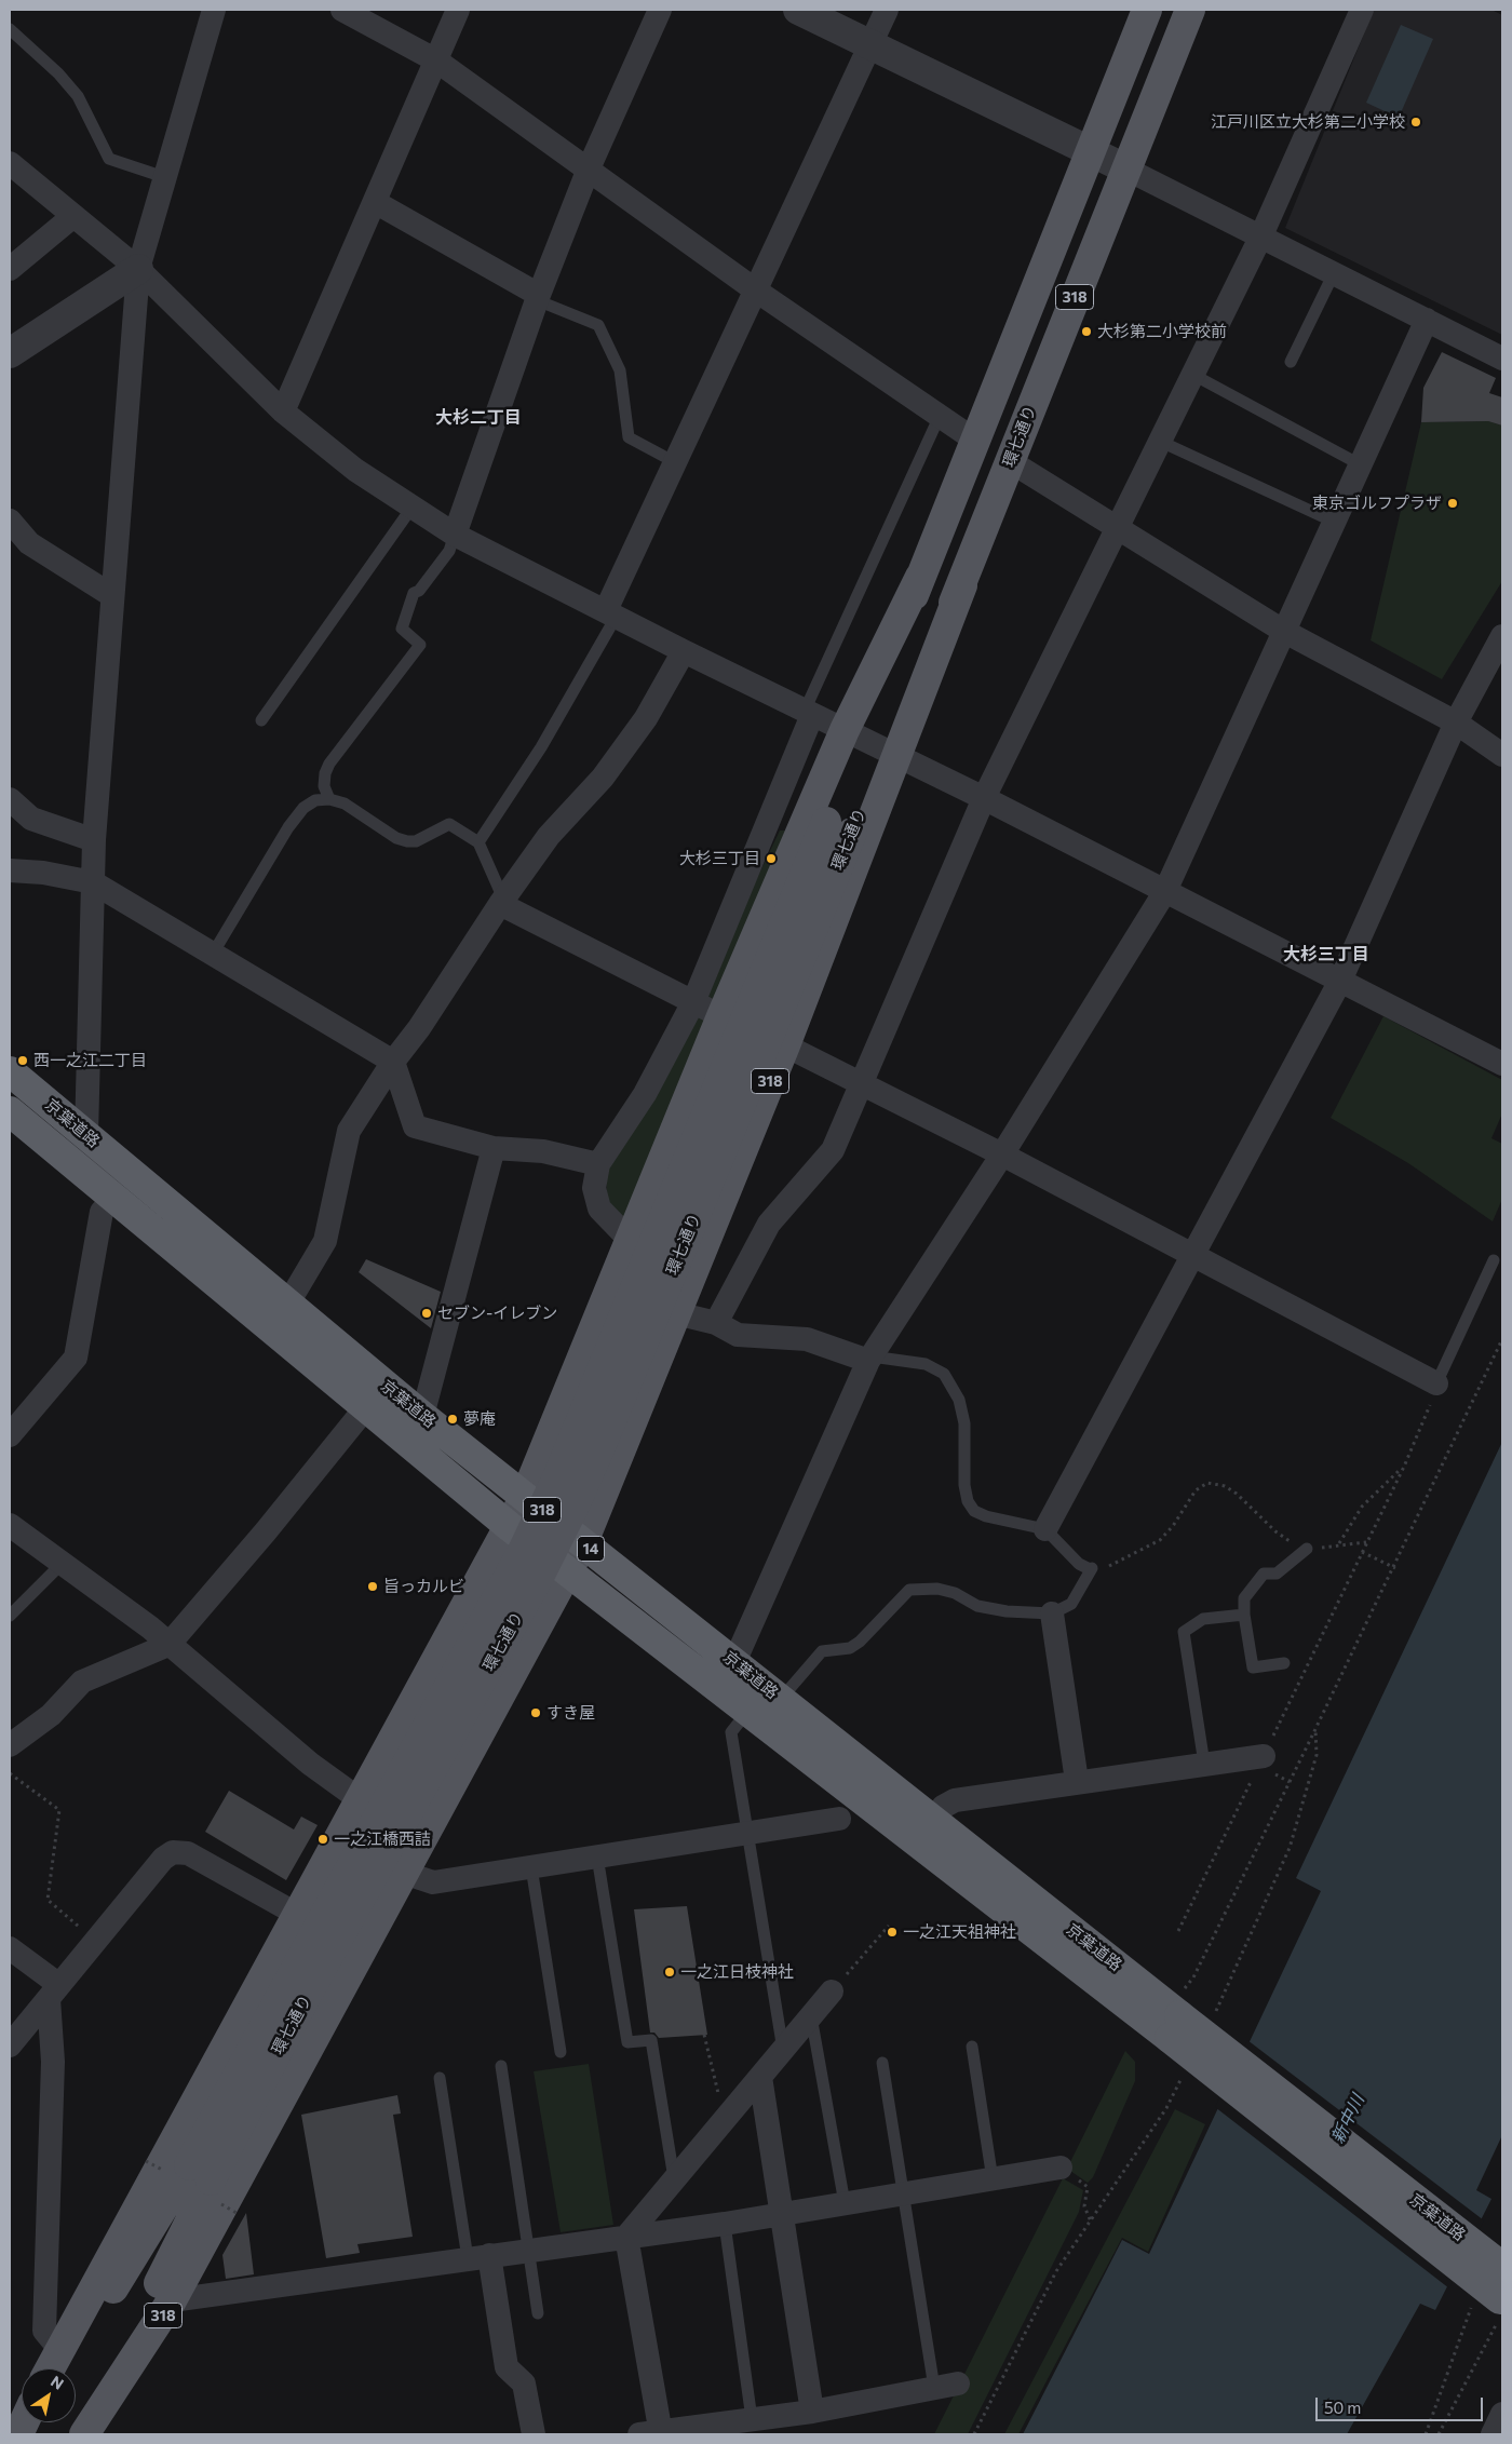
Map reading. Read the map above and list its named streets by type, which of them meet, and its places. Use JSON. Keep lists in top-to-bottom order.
{
  "streets": {
    "highway": ["京葉道路", "14"],
    "main road": ["318", "環七通り"]
  },
  "crossings": [
    ["318", "環七通り"],
    ["318", "京葉道路"]
  ],
  "districts": ["大杉二丁目", "大杉三丁目"],
  "water": ["新中川"],
  "places": [
    "江戸川区立大杉第二小学校",
    "大杉第二小学校前",
    "東京ゴルフプラザ",
    "大杉三丁目",
    "西一之江二丁目",
    "セブン-イレブン",
    "夢庵",
    "旨っカルビ",
    "すき屋",
    "一之江橋西詰",
    "一之江天祖神社",
    "一之江日枝神社"
  ],
  "scale_bar": "50 m",
  "north": "top right"
}
